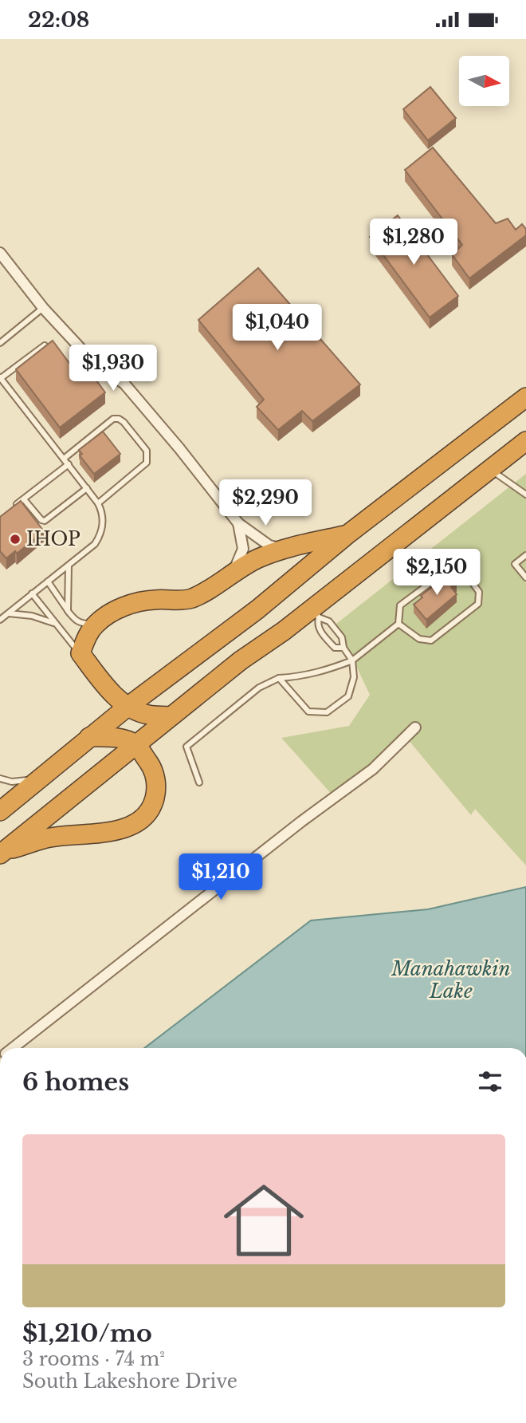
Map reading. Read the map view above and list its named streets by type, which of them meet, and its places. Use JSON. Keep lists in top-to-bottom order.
{
  "water": ["Manahawkin Lake"],
  "places": ["IHOP"],
  "north": "right",
  "page": {
    "status": "22:08",
    "price": [
      "$1,280",
      "$1,040",
      "$1,930",
      "$2,290",
      "$2,150",
      "$1,210"
    ],
    "heading": "6 homes",
    "list": [
      {
        "name": "$1,210/mo",
        "note": "3 rooms · 74 m² · South Lakeshore Drive"
      }
    ]
  }
}
